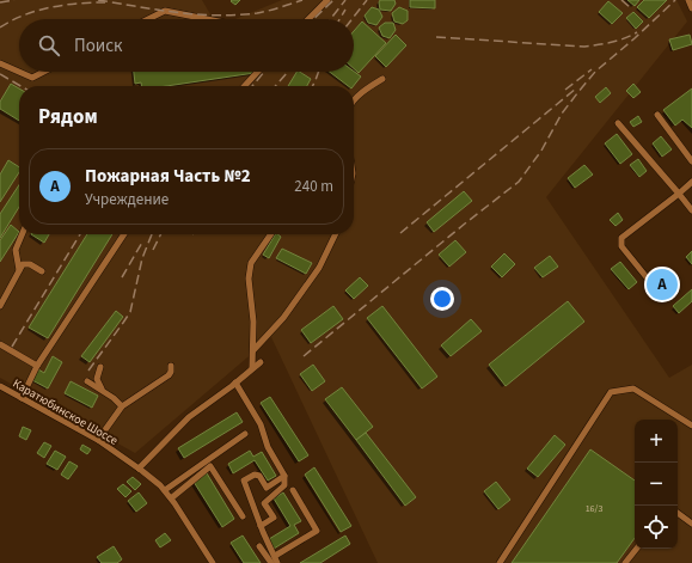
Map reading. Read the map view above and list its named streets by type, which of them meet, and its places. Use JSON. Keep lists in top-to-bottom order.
{
  "streets": {
    "street": ["Каратюбинское Шоссе"]
  },
  "house_numbers": ["16/3"],
  "page": {
    "search": "Поиск",
    "heading": "Рядом",
    "list": [
      {
        "mark": "A",
        "name": "Пожарная Часть №2",
        "note": "Учреждение",
        "value": "240 m"
      }
    ],
    "pins": "A",
    "map_buttons": ["+", "−"]
  }
}
